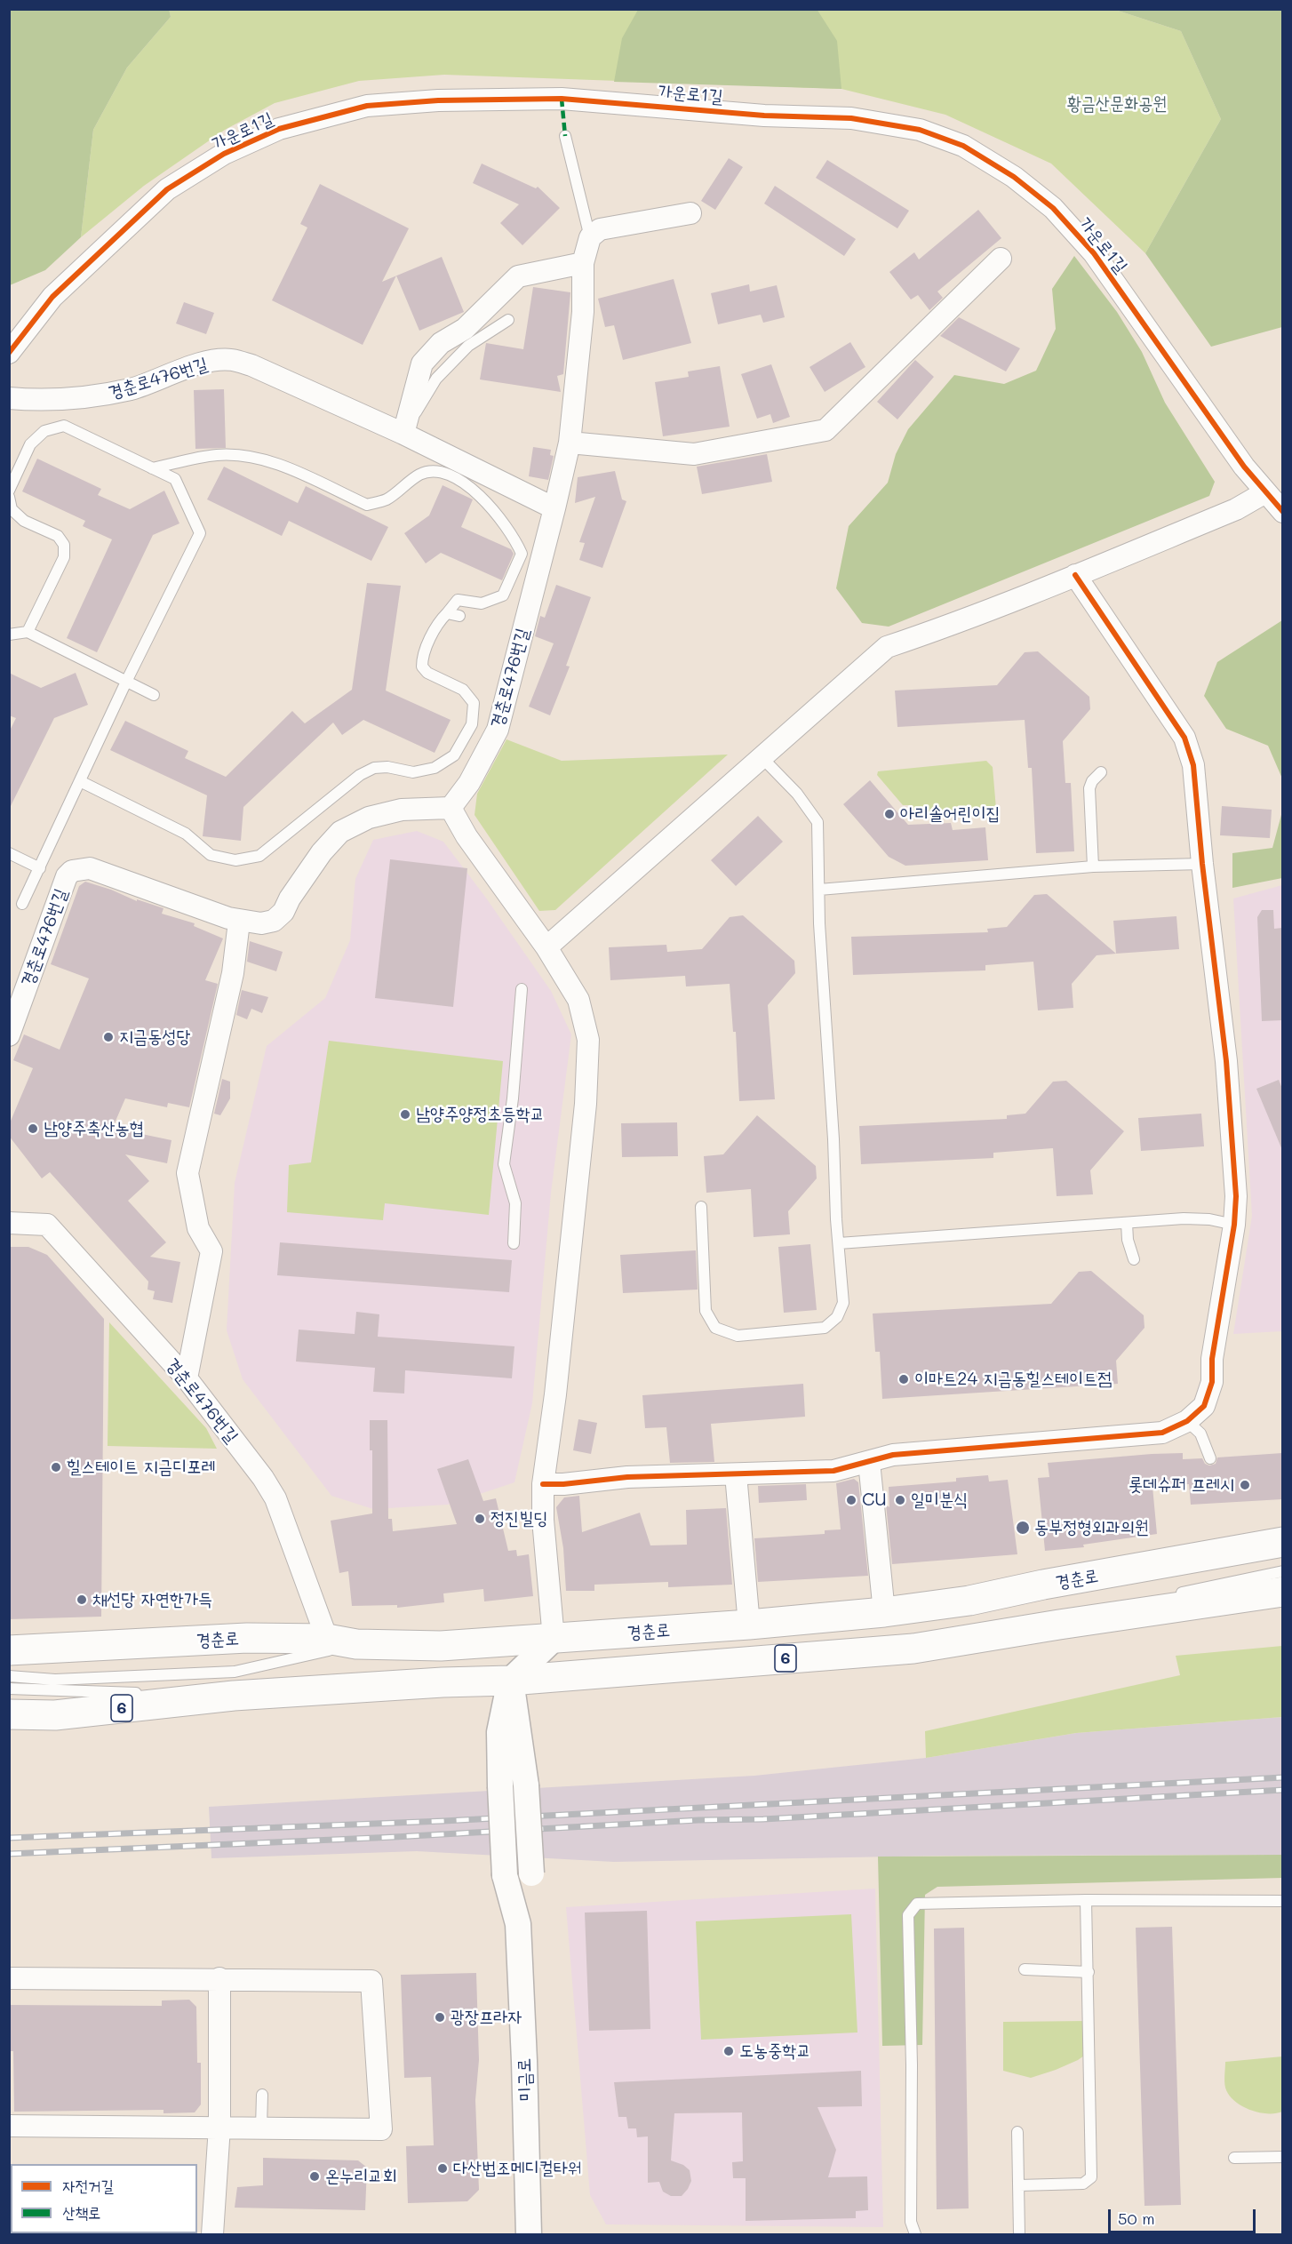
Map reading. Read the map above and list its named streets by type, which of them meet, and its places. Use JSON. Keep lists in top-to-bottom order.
{
  "streets": {
    "main road": ["경춘로", "6"],
    "street": ["가운로1길", "경춘로476번길", "미금로"]
  },
  "crossings": [
    ["경춘로476번길", "경춘로"],
    ["경춘로", "미금로"]
  ],
  "parks": ["황금산문화공원"],
  "places": [
    "아리솔어린이집",
    "지금동성당",
    "남양주양정초등학교",
    "남양주축산농협",
    "이마트24 지금동힐스테이트점",
    "힐스테이트 지금디포레",
    "롯데슈퍼 프레시",
    "CU",
    "일미분식",
    "정진빌딩",
    "동부정형외과의원",
    "채선당 자연한가득",
    "광장프라자",
    "도농중학교",
    "다산법조메디컬타워",
    "온누리교회"
  ],
  "legend": ["자전거길", "산책로"],
  "scale_bar": "50 m"
}
